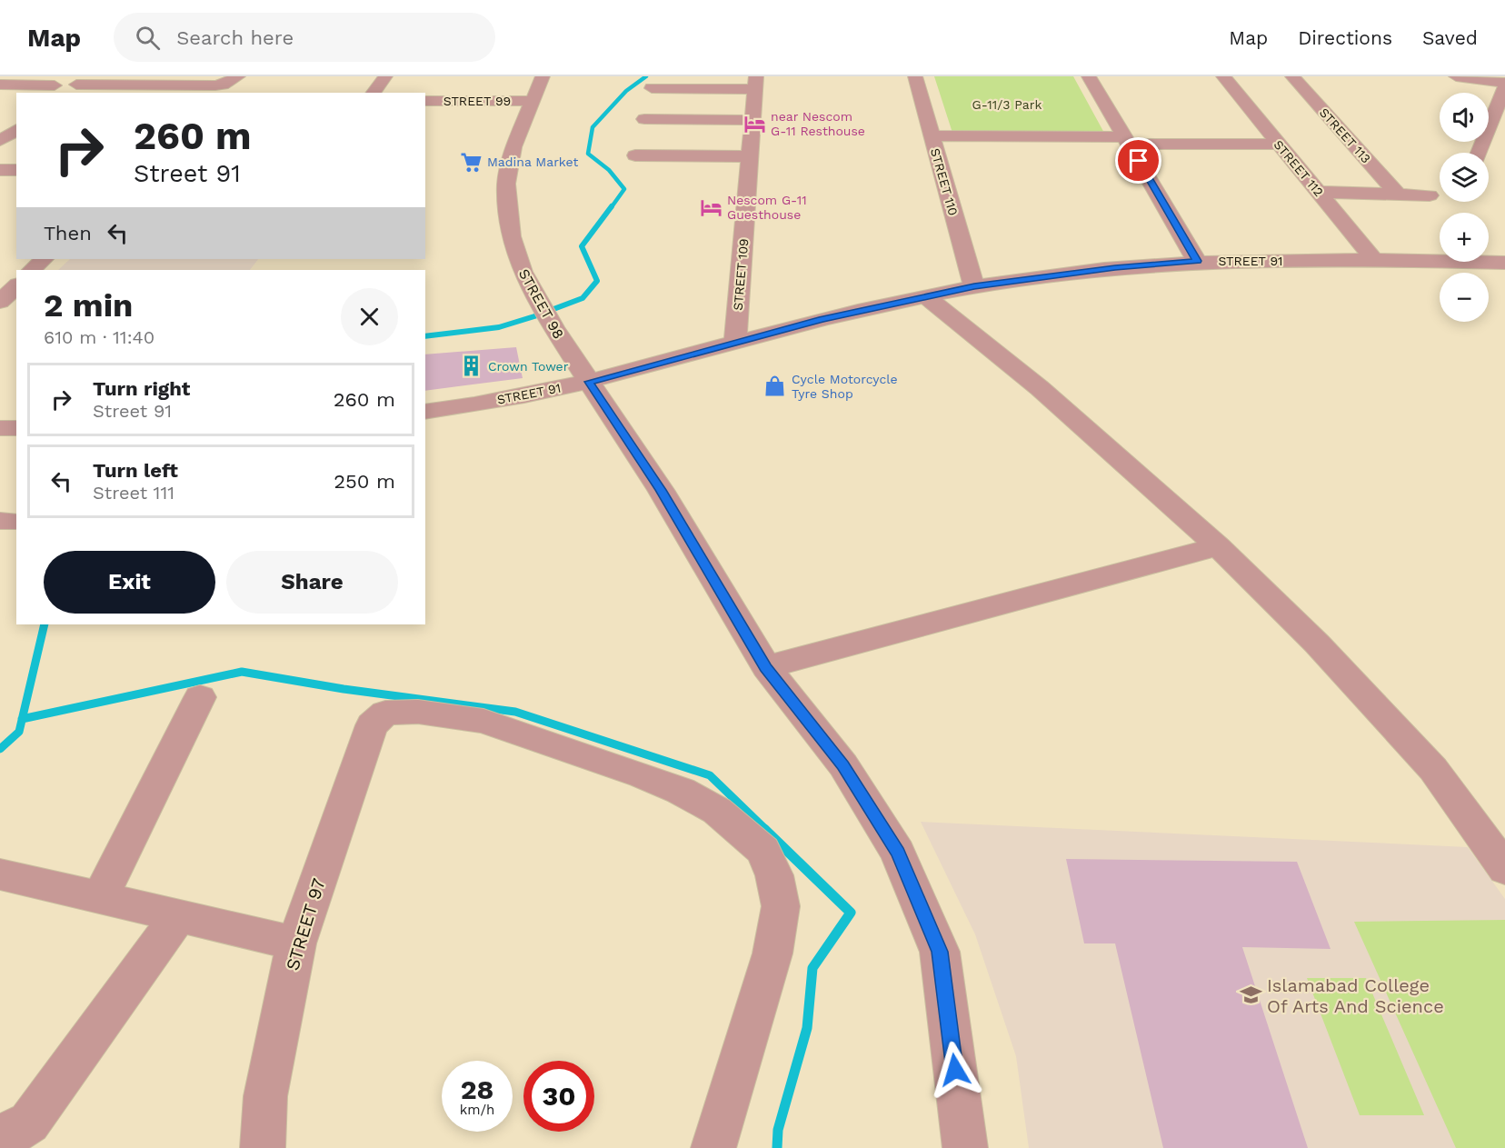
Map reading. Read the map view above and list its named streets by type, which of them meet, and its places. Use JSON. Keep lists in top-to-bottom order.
{
  "streets": {
    "street": [
      "STREET 99",
      "STREET 113",
      "STREET 112",
      "STREET 110",
      "STREET 91",
      "STREET 109",
      "STREET 98",
      "STREET 97"
    ]
  },
  "crossings": [
    ["STREET 99", "STREET 98"],
    ["STREET 112", "STREET 91"],
    ["STREET 110", "STREET 91"],
    ["STREET 91", "STREET 109"],
    ["STREET 91", "STREET 98"]
  ],
  "parks": ["G-11/3 Park"],
  "places": {
    "hotel": ["near Nescom G-11 Resthouse", "Nescom G-11 Guesthouse"],
    "supermarket": ["Madina Market"],
    "building": ["Crown Tower"],
    "shop": ["Cycle Motorcycle Tyre Shop"],
    "school or university": ["Islamabad College Of Arts And Science"]
  },
  "page": {
    "header": "Map",
    "search": "Search here",
    "nav": ["Map", "Directions", "Saved"],
    "map_buttons": ["+", "−"],
    "turn": ["260 m", "Street 91"],
    "then": "Then",
    "heading": ["2 min", "610 m · 11:40"],
    "list": [
      {
        "name": "Turn right",
        "note": "Street 91",
        "value": "260 m"
      },
      {
        "name": "Turn left",
        "note": "Street 111",
        "value": "250 m"
      }
    ],
    "buttons": ["Exit", "Share"],
    "speed": "28 km/h",
    "limit": "30"
  }
}
